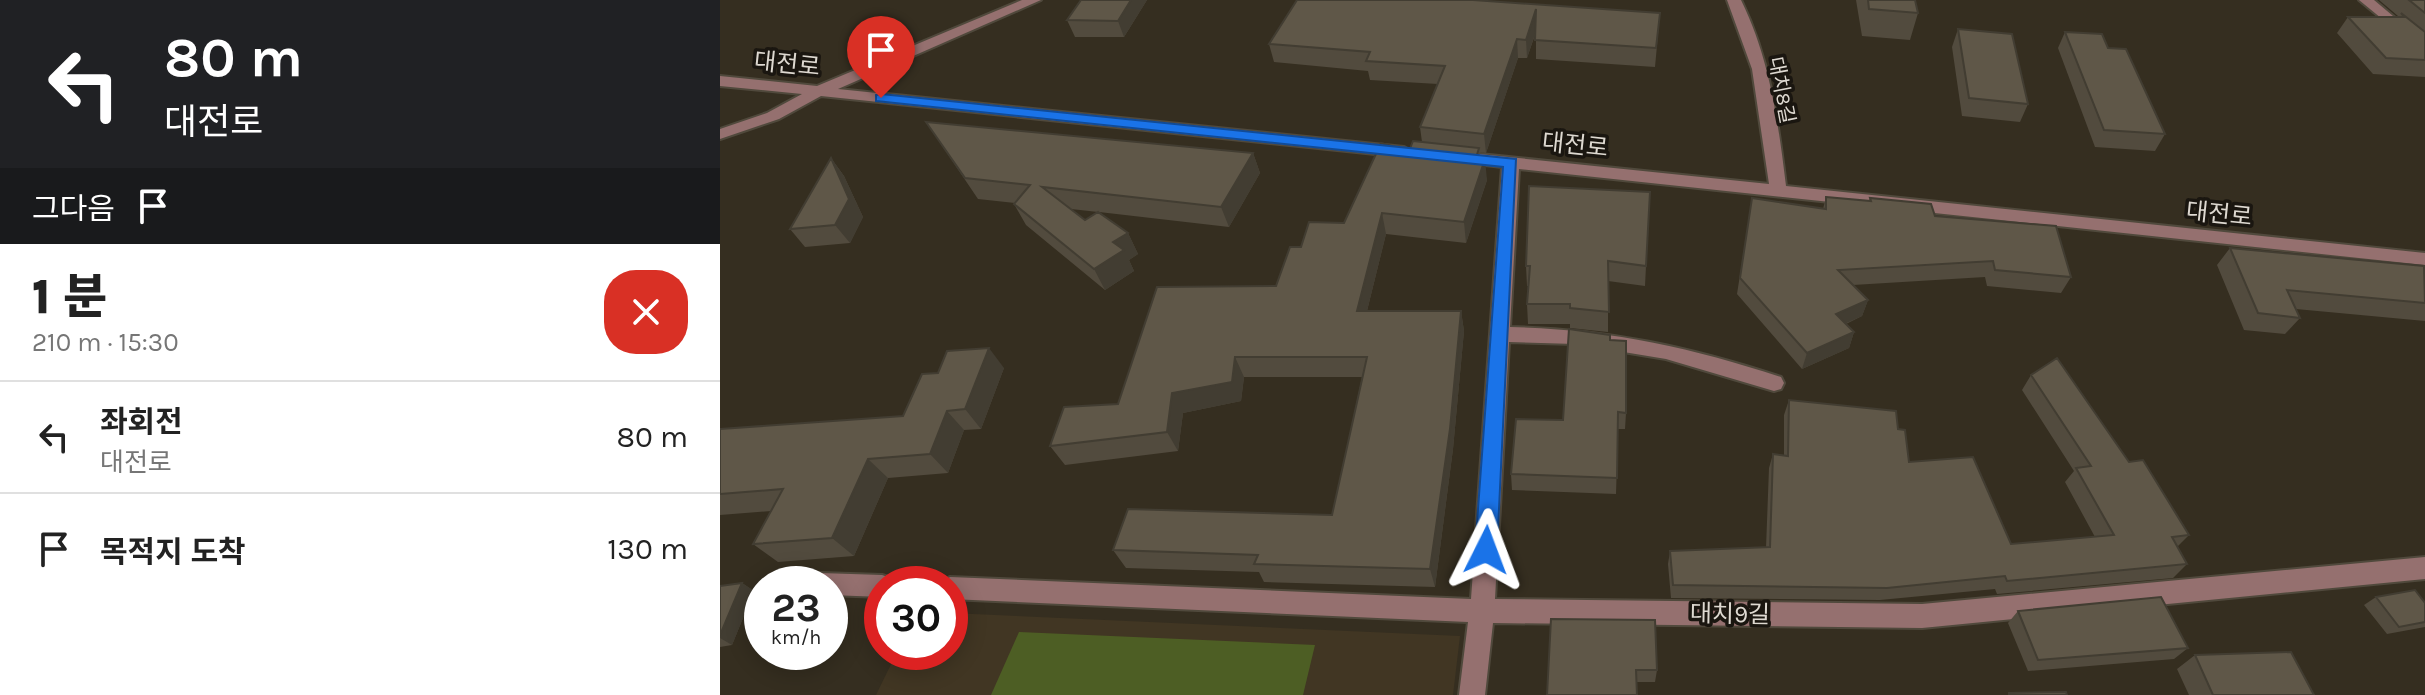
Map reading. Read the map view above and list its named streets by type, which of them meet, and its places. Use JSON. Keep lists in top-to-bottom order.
{
  "streets": {
    "street": ["대전로", "대치8길", "대치9길"]
  },
  "crossings": [
    ["대전로", "대치8길"]
  ],
  "page": {
    "turn": ["80 m", "대전로"],
    "then": "그다음",
    "heading": ["1 분", "210 m · 15:30"],
    "list": [
      {
        "name": "좌회전",
        "note": "대전로",
        "value": "80 m"
      },
      {
        "name": "목적지 도착",
        "value": "130 m"
      }
    ],
    "speed": "23 km/h",
    "limit": "30"
  }
}
